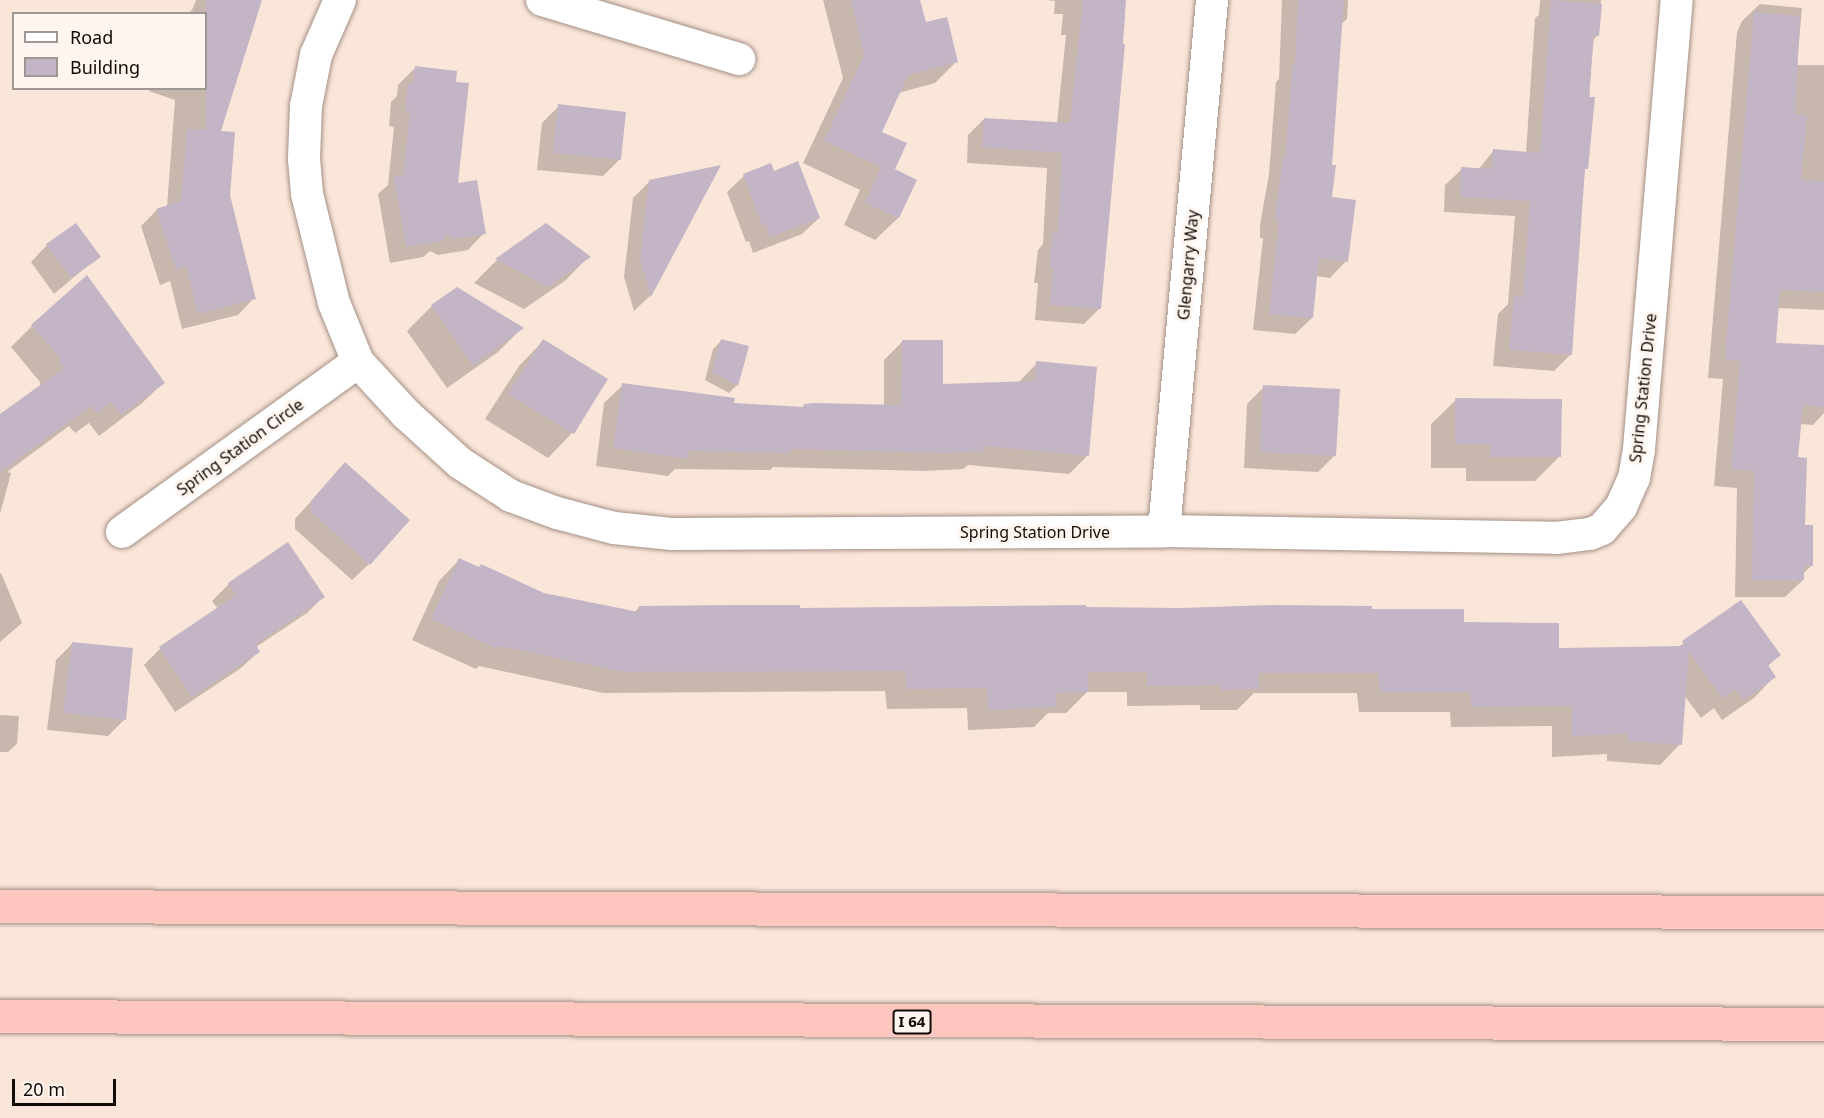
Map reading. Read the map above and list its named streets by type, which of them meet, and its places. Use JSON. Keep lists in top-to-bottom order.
{
  "streets": {
    "highway": ["I 64"],
    "street": ["Glengarry Way", "Spring Station Drive", "Spring Station Circle"]
  },
  "crossings": [
    ["Glengarry Way", "Spring Station Drive"],
    ["Spring Station Drive", "Spring Station Circle"]
  ],
  "legend": ["Road", "Building"],
  "scale_bar": "20 m"
}
